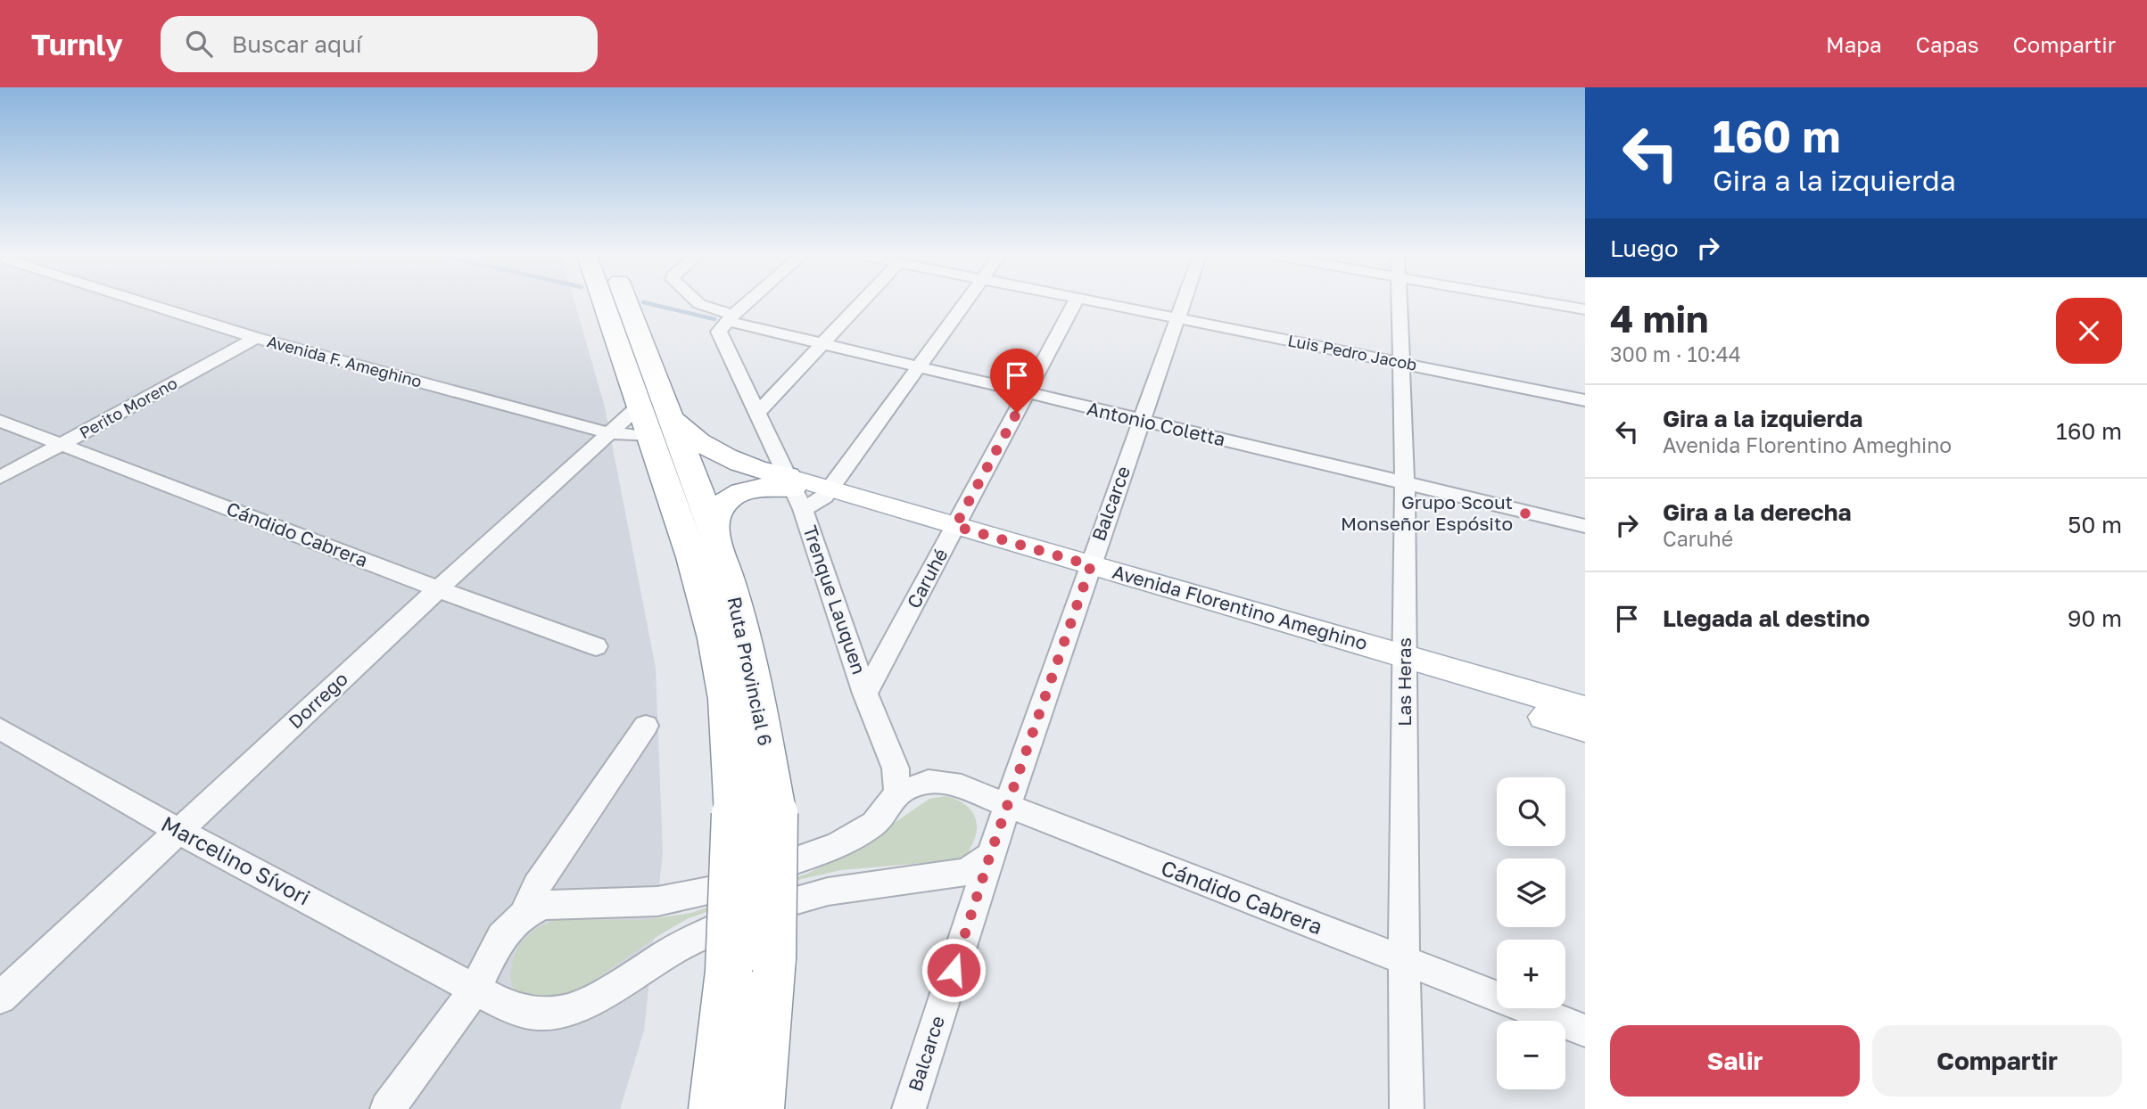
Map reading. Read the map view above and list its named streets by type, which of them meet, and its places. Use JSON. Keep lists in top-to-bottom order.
{
  "streets": {
    "highway": ["Ruta Provincial 6"],
    "main road": ["Avenida Florentino Ameghino"],
    "street": [
      "Luis Pedro Jacob",
      "Avenida F. Ameghino",
      "Perito Moreno",
      "Antonio Coletta",
      "Balcarce",
      "Cándido Cabrera",
      "Caruhé",
      "Trenque Lauquen",
      "Las Heras",
      "Dorrego",
      "Marcelino Sívori"
    ]
  },
  "crossings": [
    ["Luis Pedro Jacob", "Balcarce"],
    ["Luis Pedro Jacob", "Las Heras"],
    ["Avenida F. Ameghino", "Perito Moreno"],
    ["Avenida F. Ameghino", "Ruta Provincial 6"],
    ["Avenida F. Ameghino", "Dorrego"],
    ["Perito Moreno", "Cándido Cabrera"],
    ["Antonio Coletta", "Balcarce"],
    ["Antonio Coletta", "Caruhé"],
    ["Antonio Coletta", "Trenque Lauquen"],
    ["Antonio Coletta", "Las Heras"],
    ["Balcarce", "Cándido Cabrera"],
    ["Balcarce", "Avenida Florentino Ameghino"],
    ["Balcarce", "Marcelino Sívori"],
    ["Cándido Cabrera", "Trenque Lauquen"],
    ["Cándido Cabrera", "Las Heras"],
    ["Cándido Cabrera", "Dorrego"],
    ["Caruhé", "Trenque Lauquen"],
    ["Caruhé", "Avenida Florentino Ameghino"],
    ["Trenque Lauquen", "Avenida Florentino Ameghino"],
    ["Avenida Florentino Ameghino", "Las Heras"],
    ["Ruta Provincial 6", "Dorrego"],
    ["Dorrego", "Marcelino Sívori"]
  ],
  "places": ["Grupo Scout Monseñor Espósito"],
  "page": {
    "header": "Turnly",
    "search": "Buscar aquí",
    "nav": ["Mapa", "Capas", "Compartir"],
    "turn": ["160 m", "Gira a la izquierda"],
    "then": "Luego",
    "heading": ["4 min", "300 m · 10:44"],
    "list": [
      {
        "name": "Gira a la izquierda",
        "note": "Avenida Florentino Ameghino",
        "value": "160 m"
      },
      {
        "name": "Gira a la derecha",
        "note": "Caruhé",
        "value": "50 m"
      },
      {
        "name": "Llegada al destino",
        "value": "90 m"
      }
    ],
    "map_buttons": ["+", "−"],
    "buttons": ["Salir", "Compartir"]
  }
}
